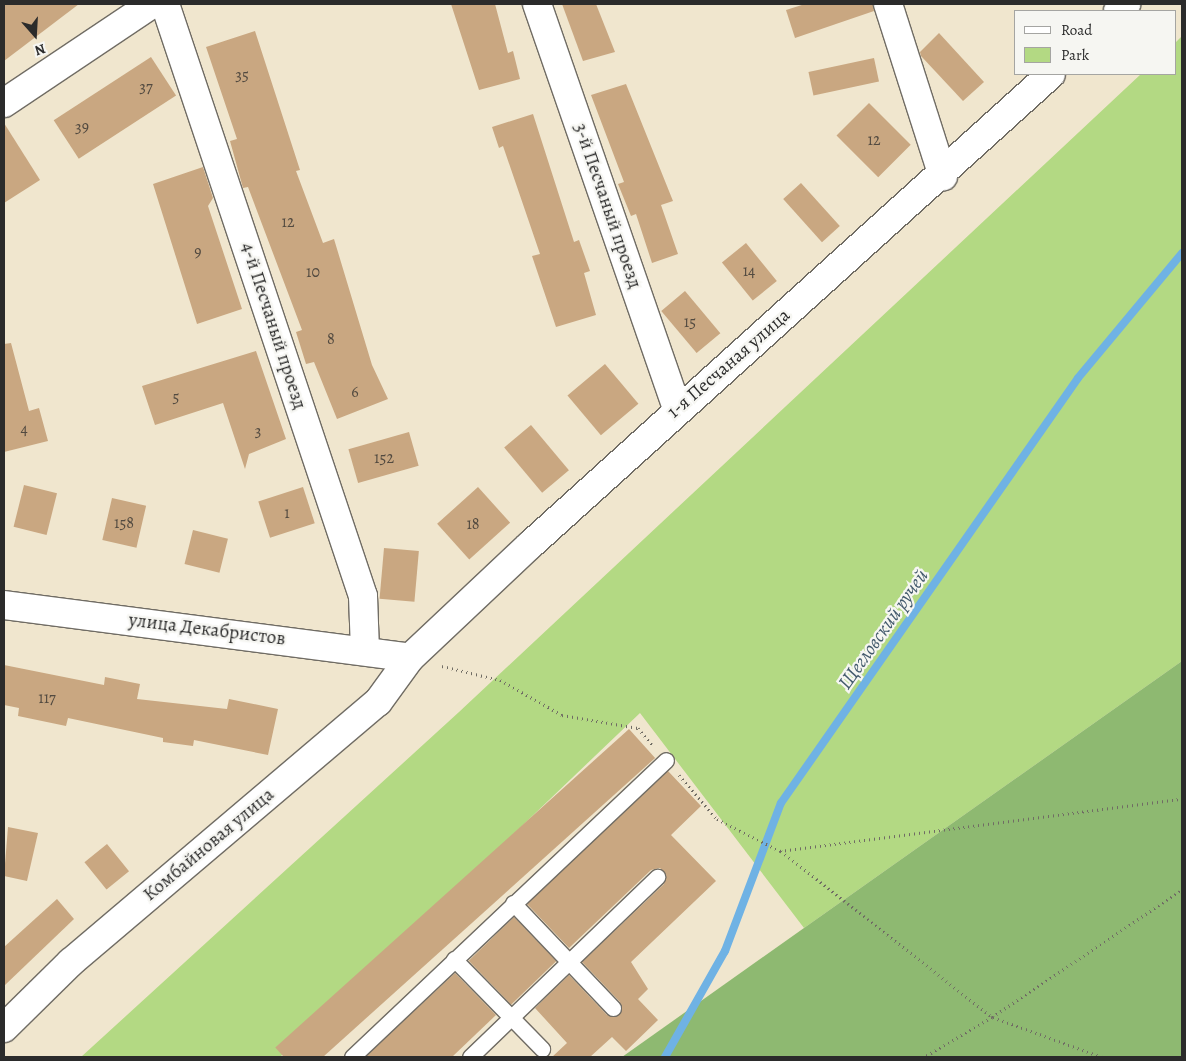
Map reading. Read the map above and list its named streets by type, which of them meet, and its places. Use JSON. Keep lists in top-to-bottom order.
{
  "streets": {
    "street": [
      "3-й Песчаный проезд",
      "4-й Песчаный проезд",
      "1-я Песчаная улица",
      "улица Декабристов",
      "Комбайновая улица"
    ]
  },
  "crossings": [
    ["3-й Песчаный проезд", "1-я Песчаная улица"],
    ["4-й Песчаный проезд", "улица Декабристов"],
    ["1-я Песчаная улица", "улица Декабристов"],
    ["1-я Песчаная улица", "Комбайновая улица"],
    ["улица Декабристов", "Комбайновая улица"]
  ],
  "water": ["Щегловский ручей"],
  "house_numbers": [
    "35",
    "37",
    "39",
    "12",
    "12",
    "9",
    "14",
    "10",
    "15",
    "8",
    "6",
    "5",
    "4",
    "3",
    "152",
    "1",
    "158",
    "18",
    "117"
  ],
  "legend": ["Road", "Park"],
  "north": "bottom"
}
